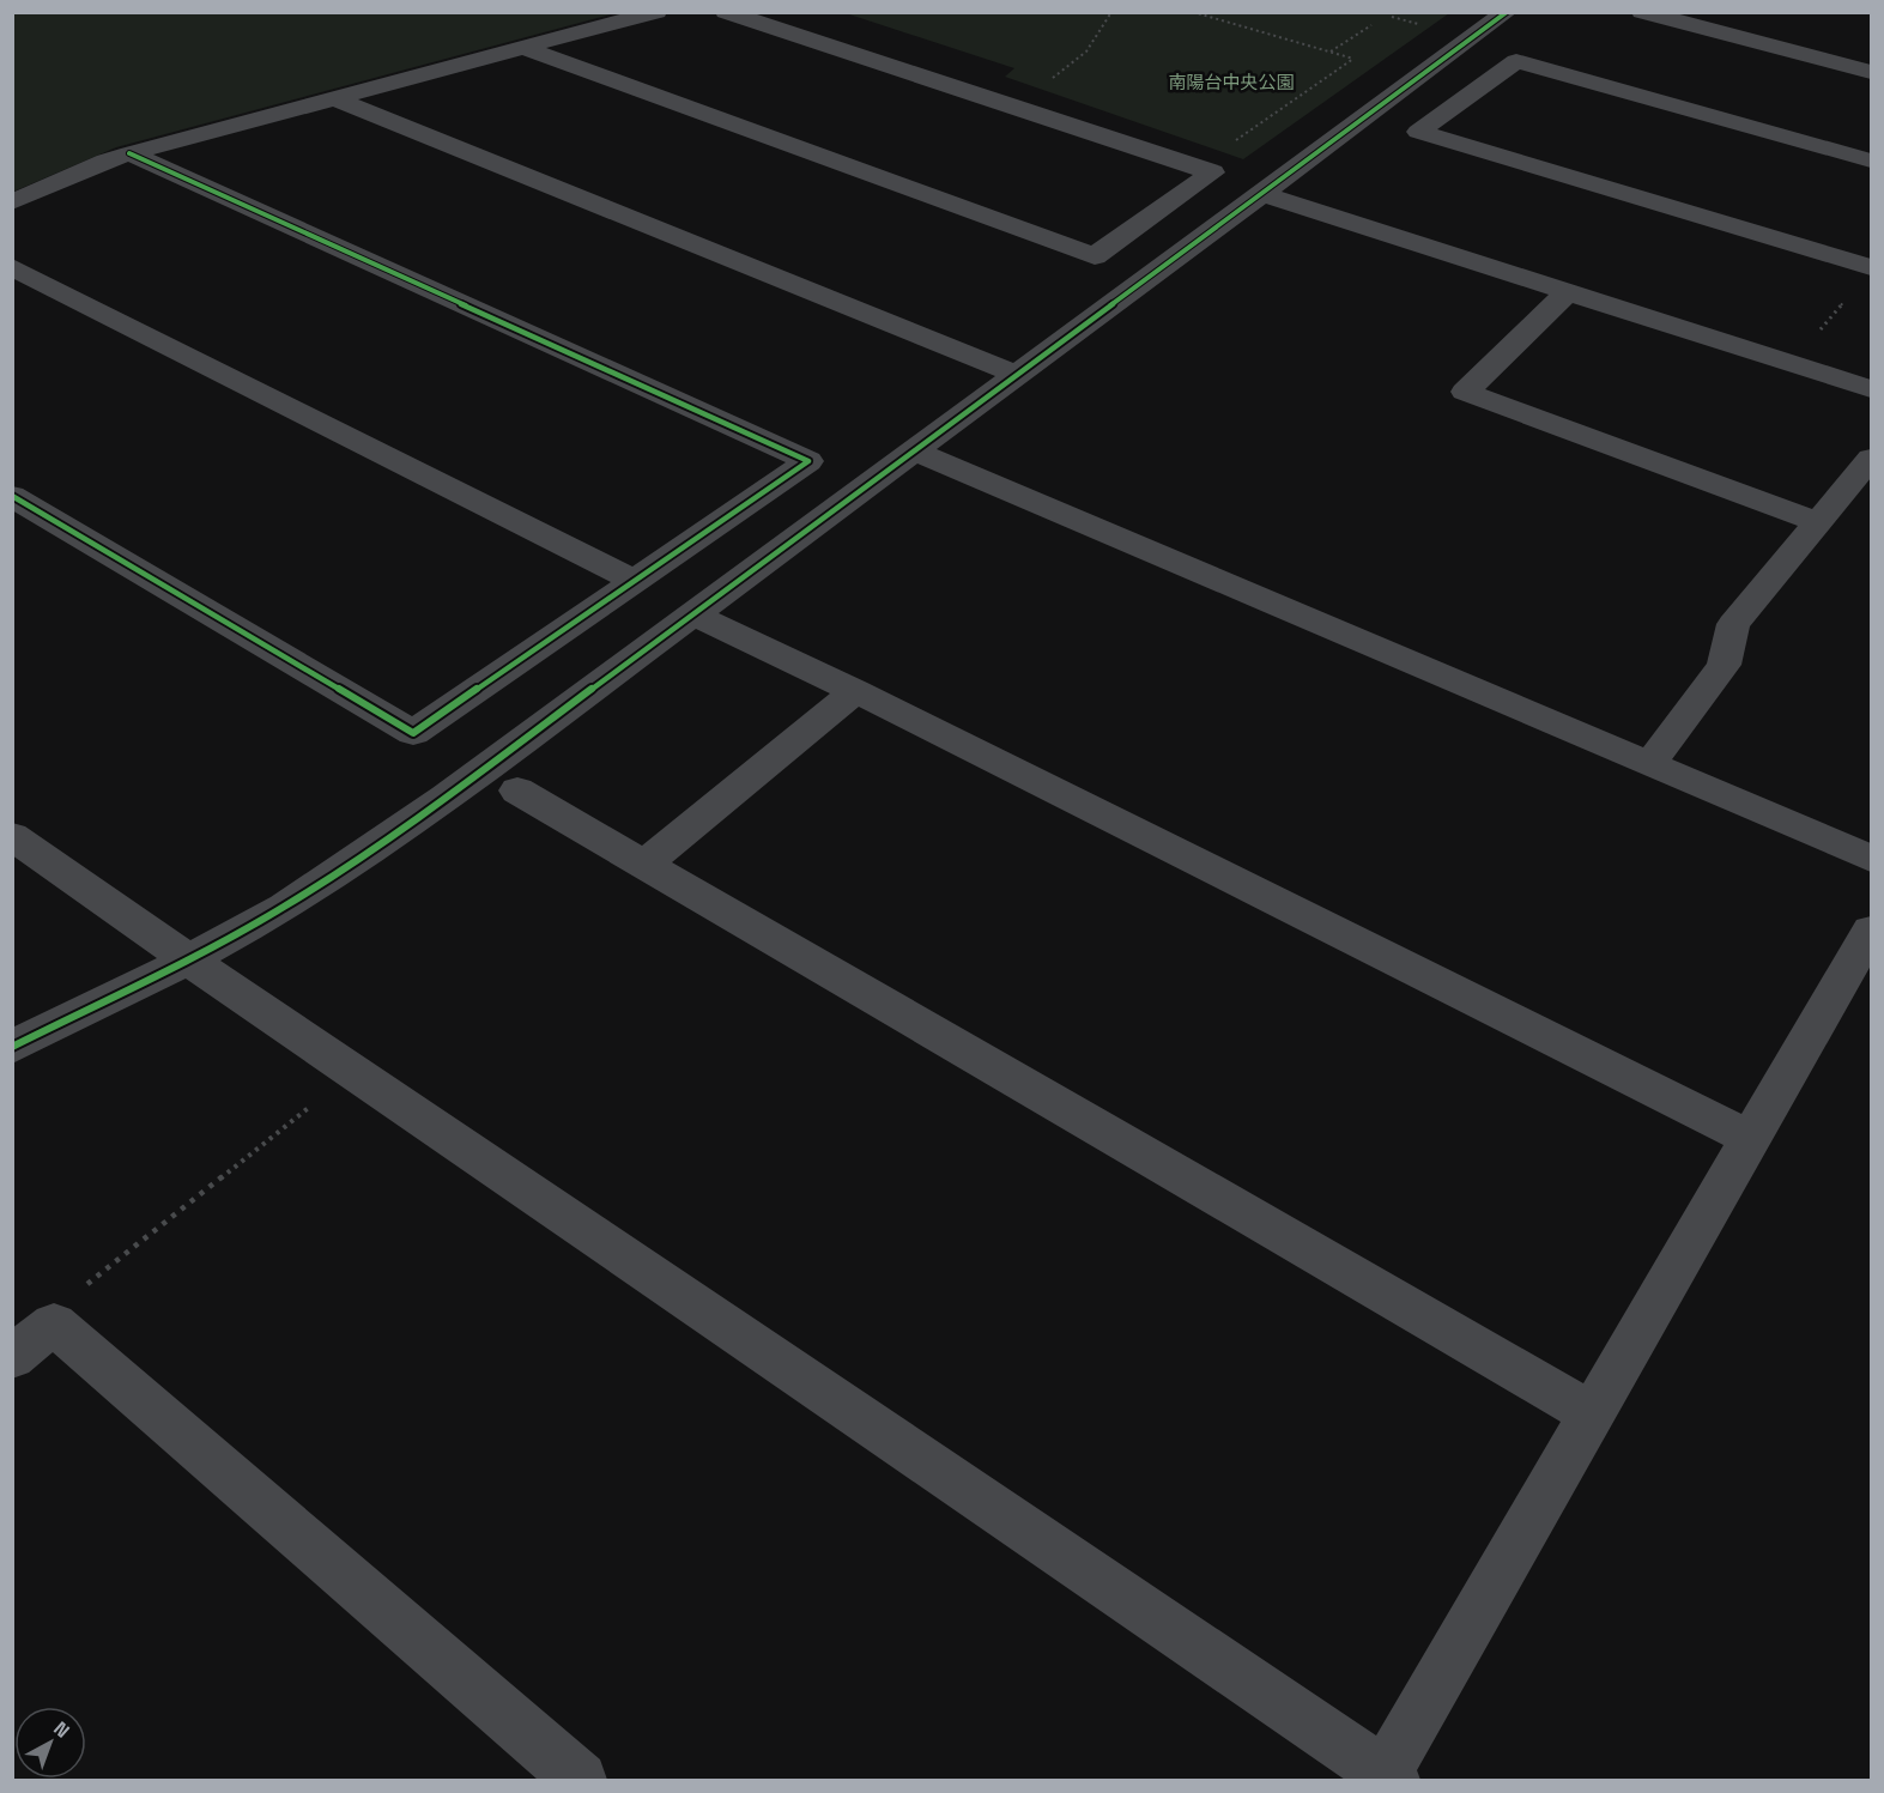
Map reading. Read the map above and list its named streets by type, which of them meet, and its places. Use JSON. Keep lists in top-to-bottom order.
{
  "parks": ["南陽台中央公園"],
  "north": "top right"
}
